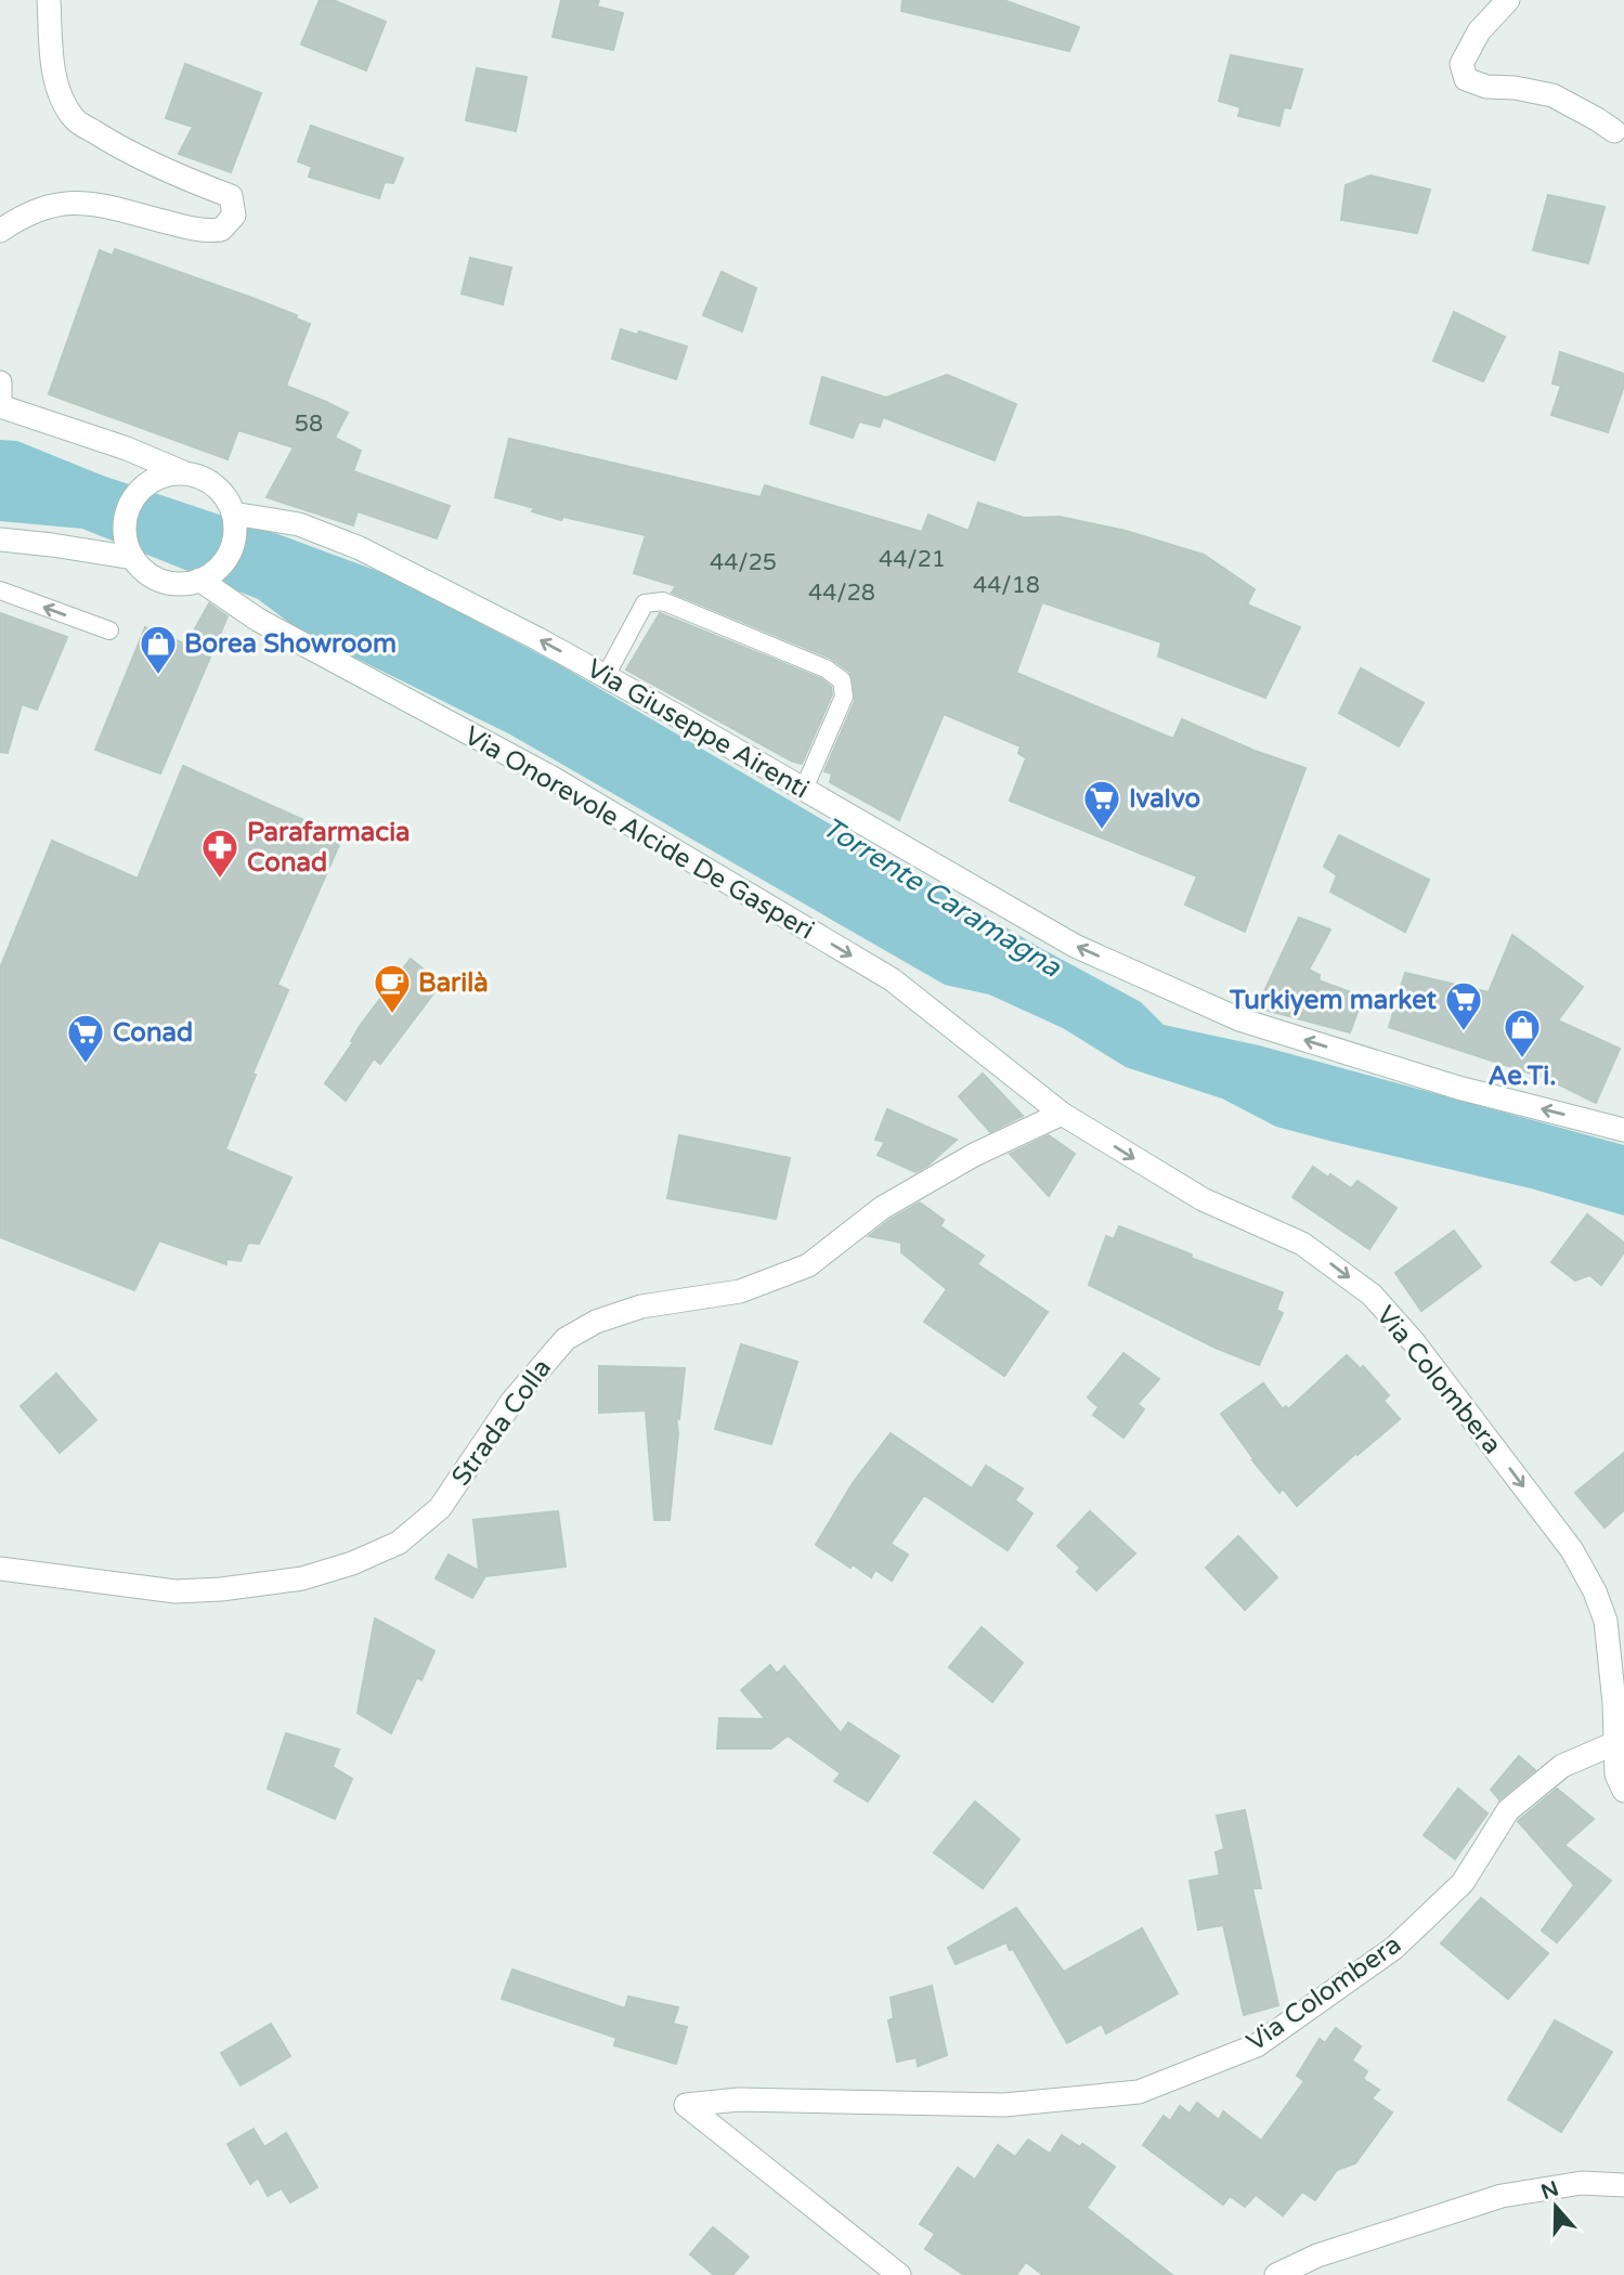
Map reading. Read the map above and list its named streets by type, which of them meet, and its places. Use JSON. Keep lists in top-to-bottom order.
{
  "streets": {
    "main road": [
      "Via Giuseppe Airenti",
      "Via Onorevole Alcide De Gasperi",
      "Via Colombera",
      "Strada Colla"
    ]
  },
  "crossings": [
    ["Via Giuseppe Airenti", "Via Onorevole Alcide De Gasperi"],
    ["Via Onorevole Alcide De Gasperi", "Via Colombera"],
    ["Via Onorevole Alcide De Gasperi", "Strada Colla"],
    ["Via Colombera", "Strada Colla"]
  ],
  "one_way": ["Via Giuseppe Airenti", "Via Onorevole Alcide De Gasperi", "Via Colombera"],
  "water": ["Torrente Caramagna"],
  "places": {
    "shop": ["Borea Showroom", "Ae.Ti."],
    "supermarket": ["IvaIvo", "Turkiyem market", "Conad"],
    "pharmacy": ["Parafarmacia Conad"],
    "cafe": ["Barilà"]
  },
  "house_numbers": [
    "58",
    "44/21",
    "44/25",
    "44/18",
    "44/28"
  ],
  "north": "top"
}
